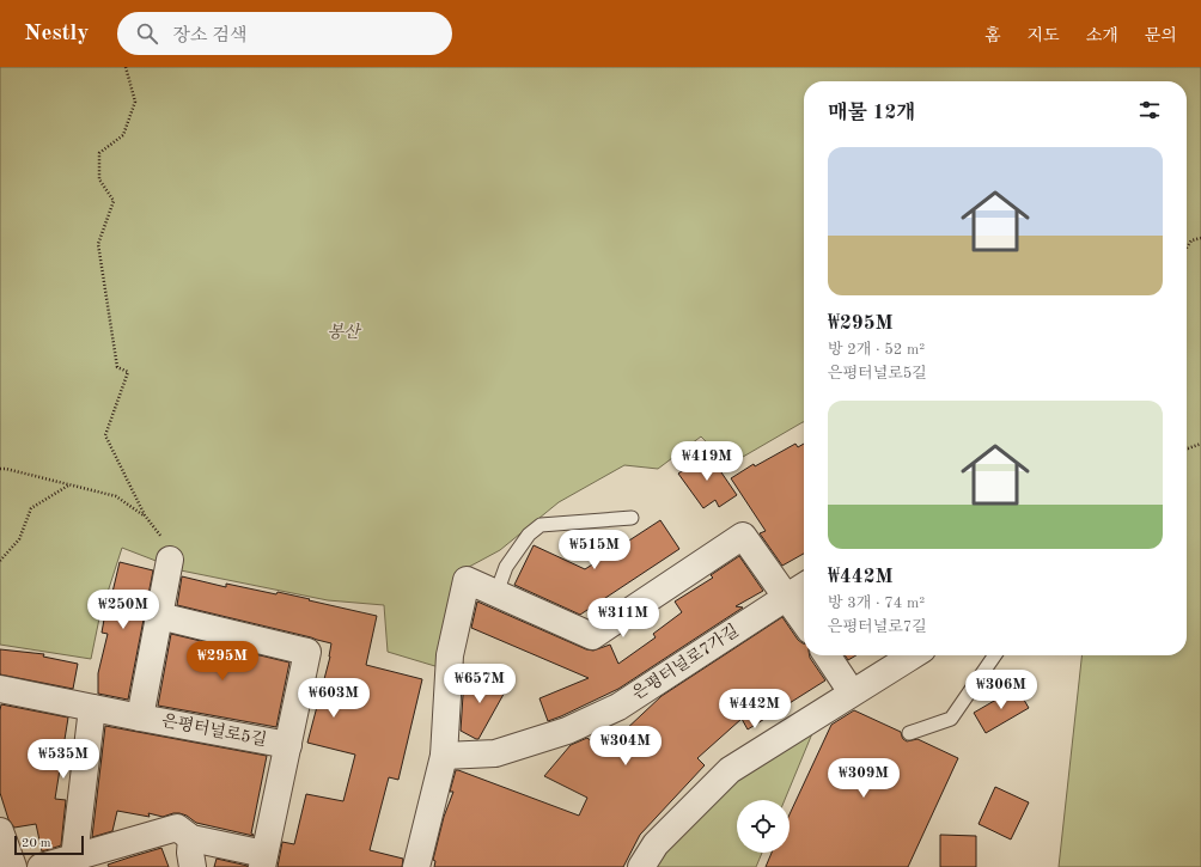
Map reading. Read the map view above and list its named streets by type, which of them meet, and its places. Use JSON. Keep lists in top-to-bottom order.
{
  "streets": {
    "street": ["은평터널로7가길", "은평터널로5길"]
  },
  "parks": ["봉산"],
  "scale_bar": "20 m",
  "page": {
    "header": "Nestly",
    "search": "장소 검색",
    "nav": [
      "홈",
      "지도",
      "소개",
      "문의"
    ],
    "heading": "매물 12개",
    "list": [
      {
        "name": "₩295M",
        "note": "방 2개 · 52 m² · 은평터널로5길"
      },
      {
        "name": "₩442M",
        "note": "방 3개 · 74 m² · 은평터널로7길"
      }
    ],
    "price": [
      "₩419M",
      "₩515M",
      "₩250M",
      "₩311M",
      "₩295M",
      "₩657M",
      "₩306M",
      "₩603M",
      "₩442M",
      "₩304M",
      "₩535M",
      "₩309M"
    ],
    "scale": "20 m"
  }
}
